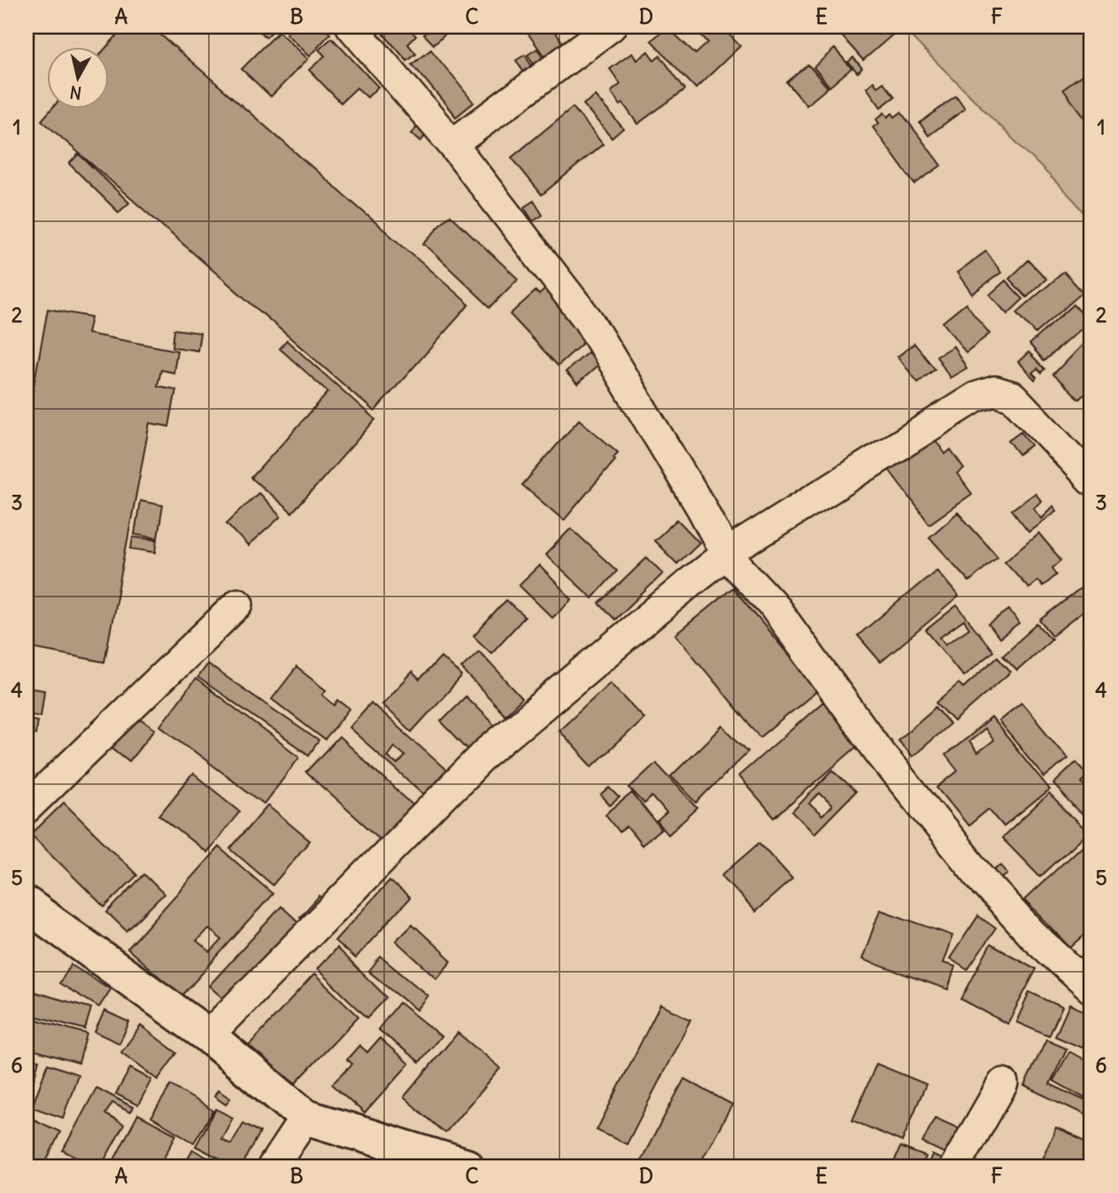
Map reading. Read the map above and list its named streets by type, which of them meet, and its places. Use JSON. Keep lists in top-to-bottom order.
{
  "north": "bottom",
  "grid": {
    "columns": [
      "A",
      "B",
      "C",
      "D",
      "E",
      "F"
    ],
    "rows": [
      "1",
      "2",
      "3",
      "4",
      "5",
      "6"
    ]
  }
}
